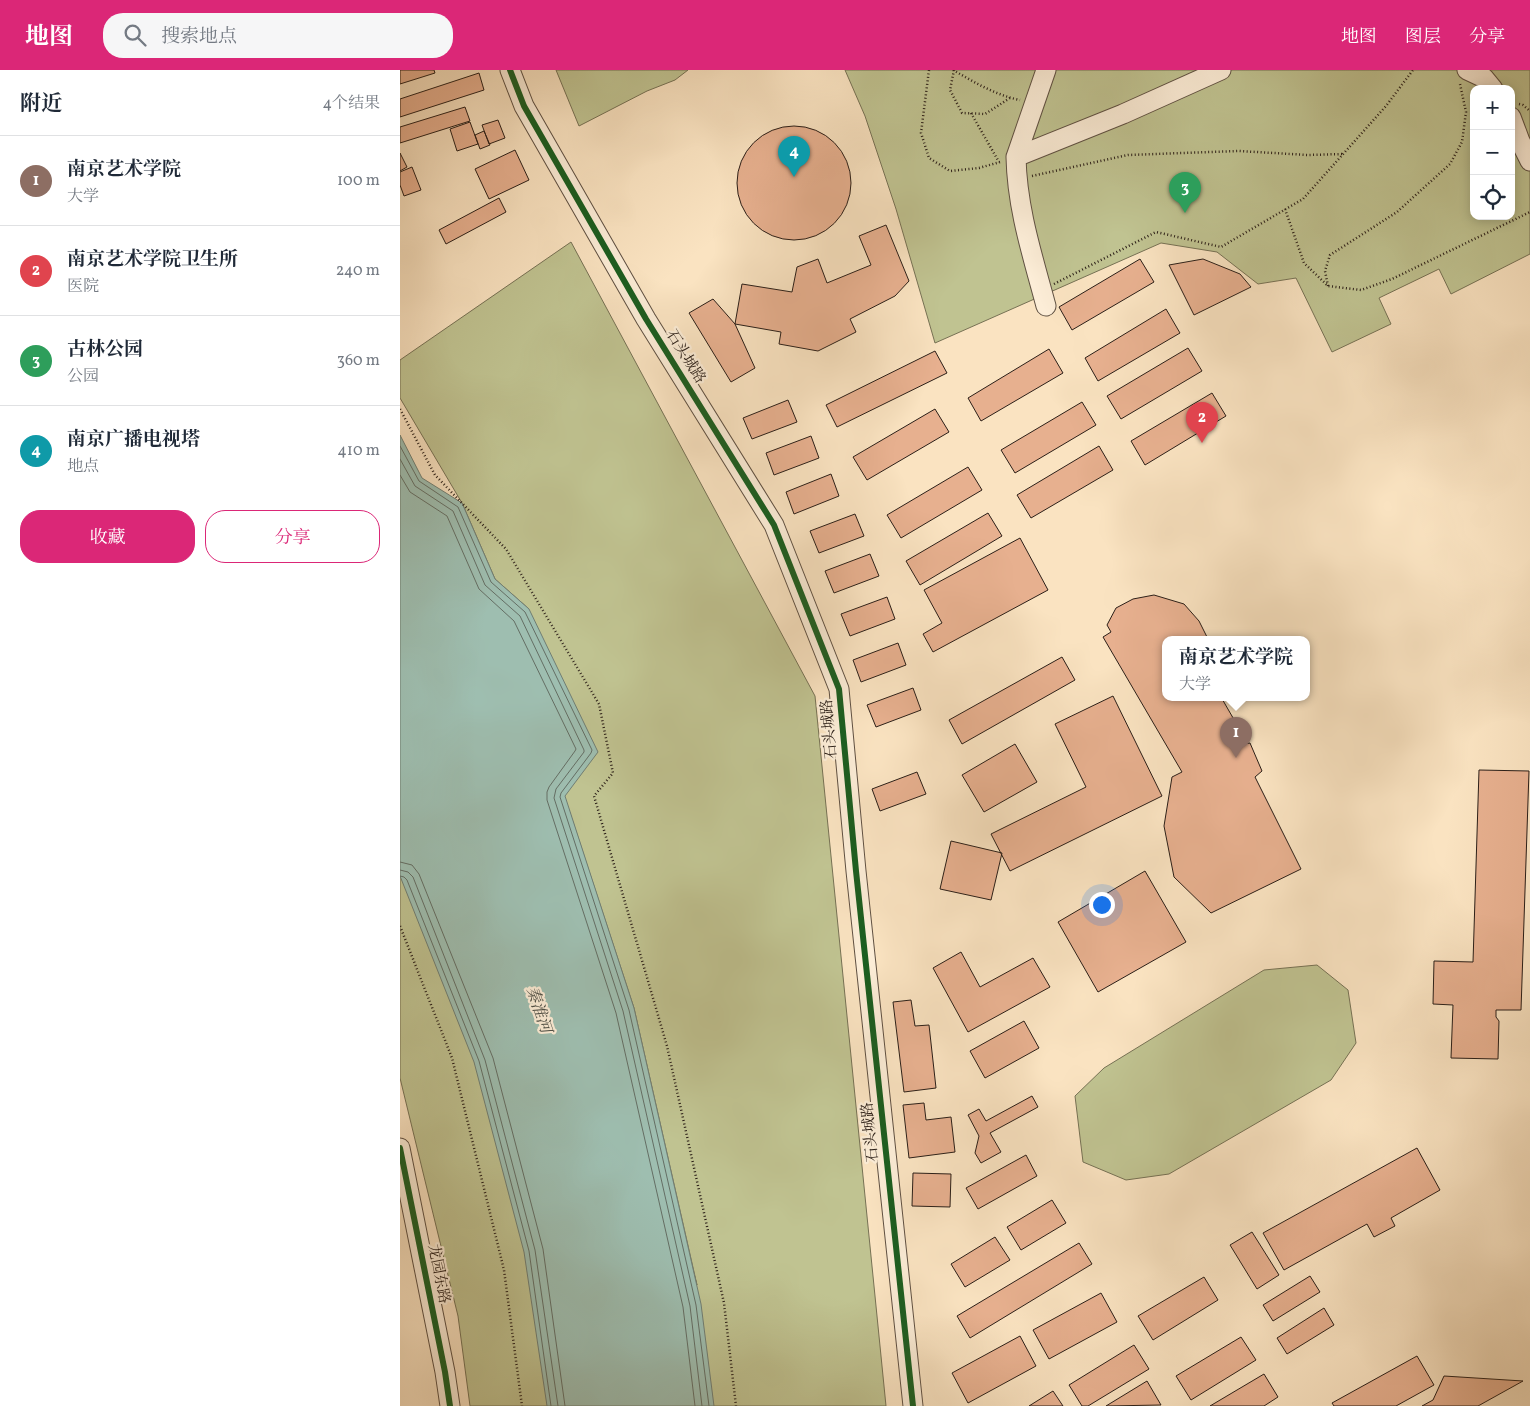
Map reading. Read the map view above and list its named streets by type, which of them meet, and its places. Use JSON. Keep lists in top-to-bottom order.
{
  "streets": {
    "street": ["石头城路", "龙园东路"]
  },
  "water": ["秦淮河"],
  "page": {
    "header": "地图",
    "search": "搜索地点",
    "nav": ["地图", "图层", "分享"],
    "heading": ["附近", "4个结果"],
    "map_buttons": ["+", "−"],
    "list": [
      {
        "mark": "1",
        "name": "南京艺术学院",
        "note": "大学",
        "value": "100 m"
      },
      {
        "mark": "2",
        "name": "南京艺术学院卫生所",
        "note": "医院",
        "value": "240 m"
      },
      {
        "mark": "3",
        "name": "古林公园",
        "note": "公园",
        "value": "360 m"
      },
      {
        "mark": "4",
        "name": "南京广播电视塔",
        "note": "地点",
        "value": "410 m"
      }
    ],
    "pins": [
      "4",
      "3",
      "2",
      "1"
    ],
    "buttons": ["收藏", "分享"],
    "popup": ["南京艺术学院", "大学"]
  }
}
